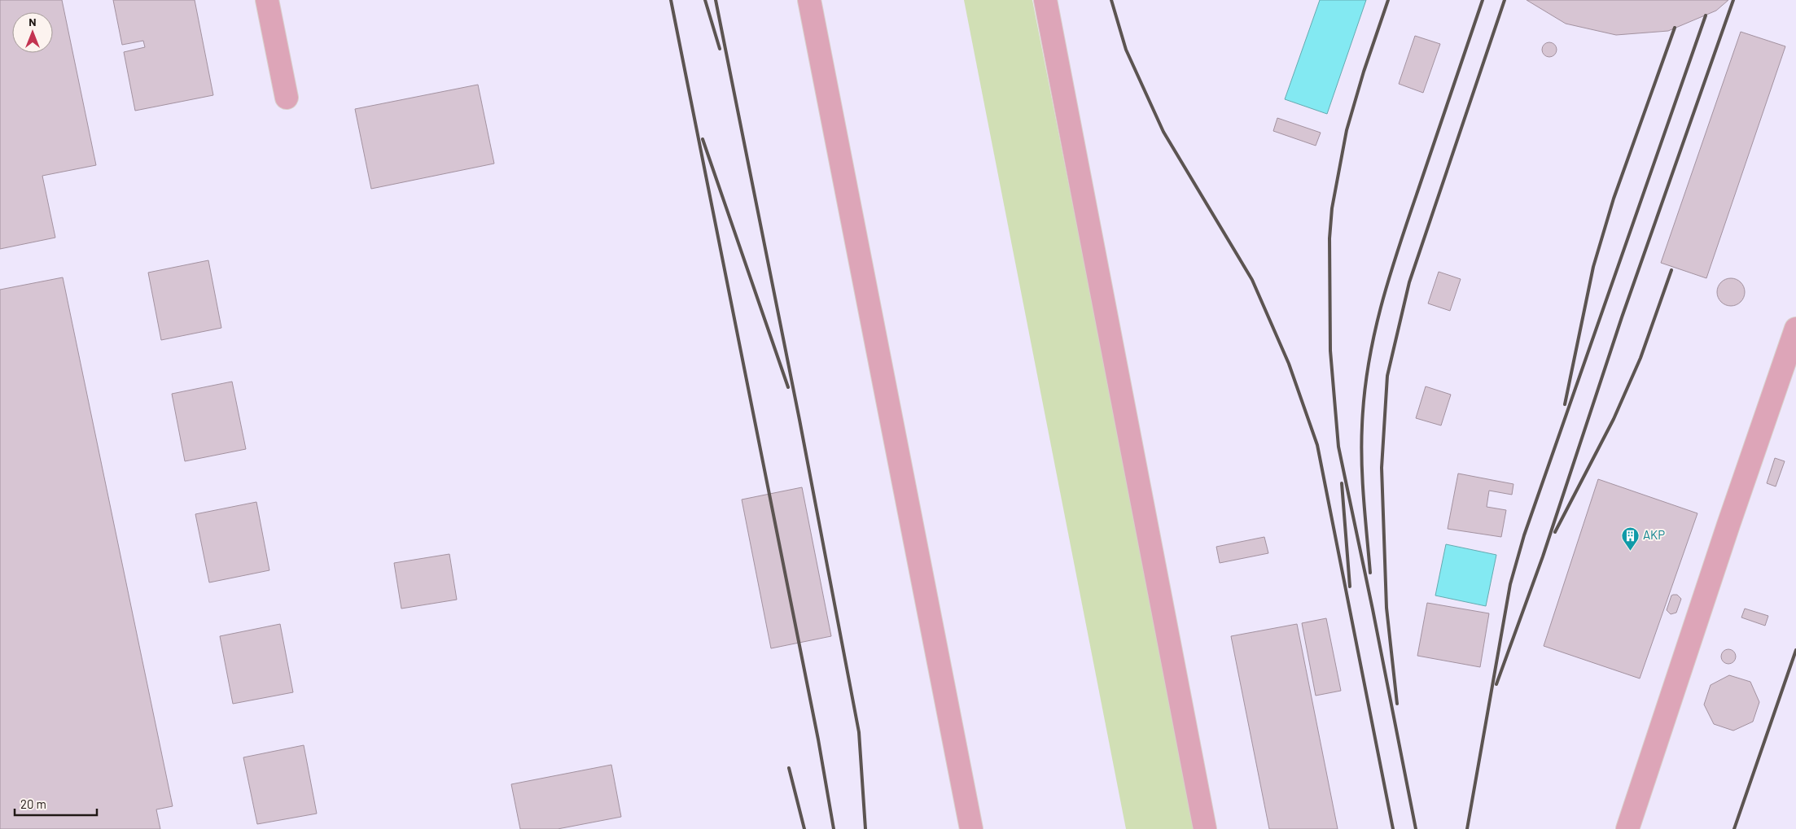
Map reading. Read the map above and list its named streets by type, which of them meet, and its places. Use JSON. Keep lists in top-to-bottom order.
{
  "places": {
    "building": ["AKP"]
  },
  "scale_bar": "20 m",
  "north": "top"
}
